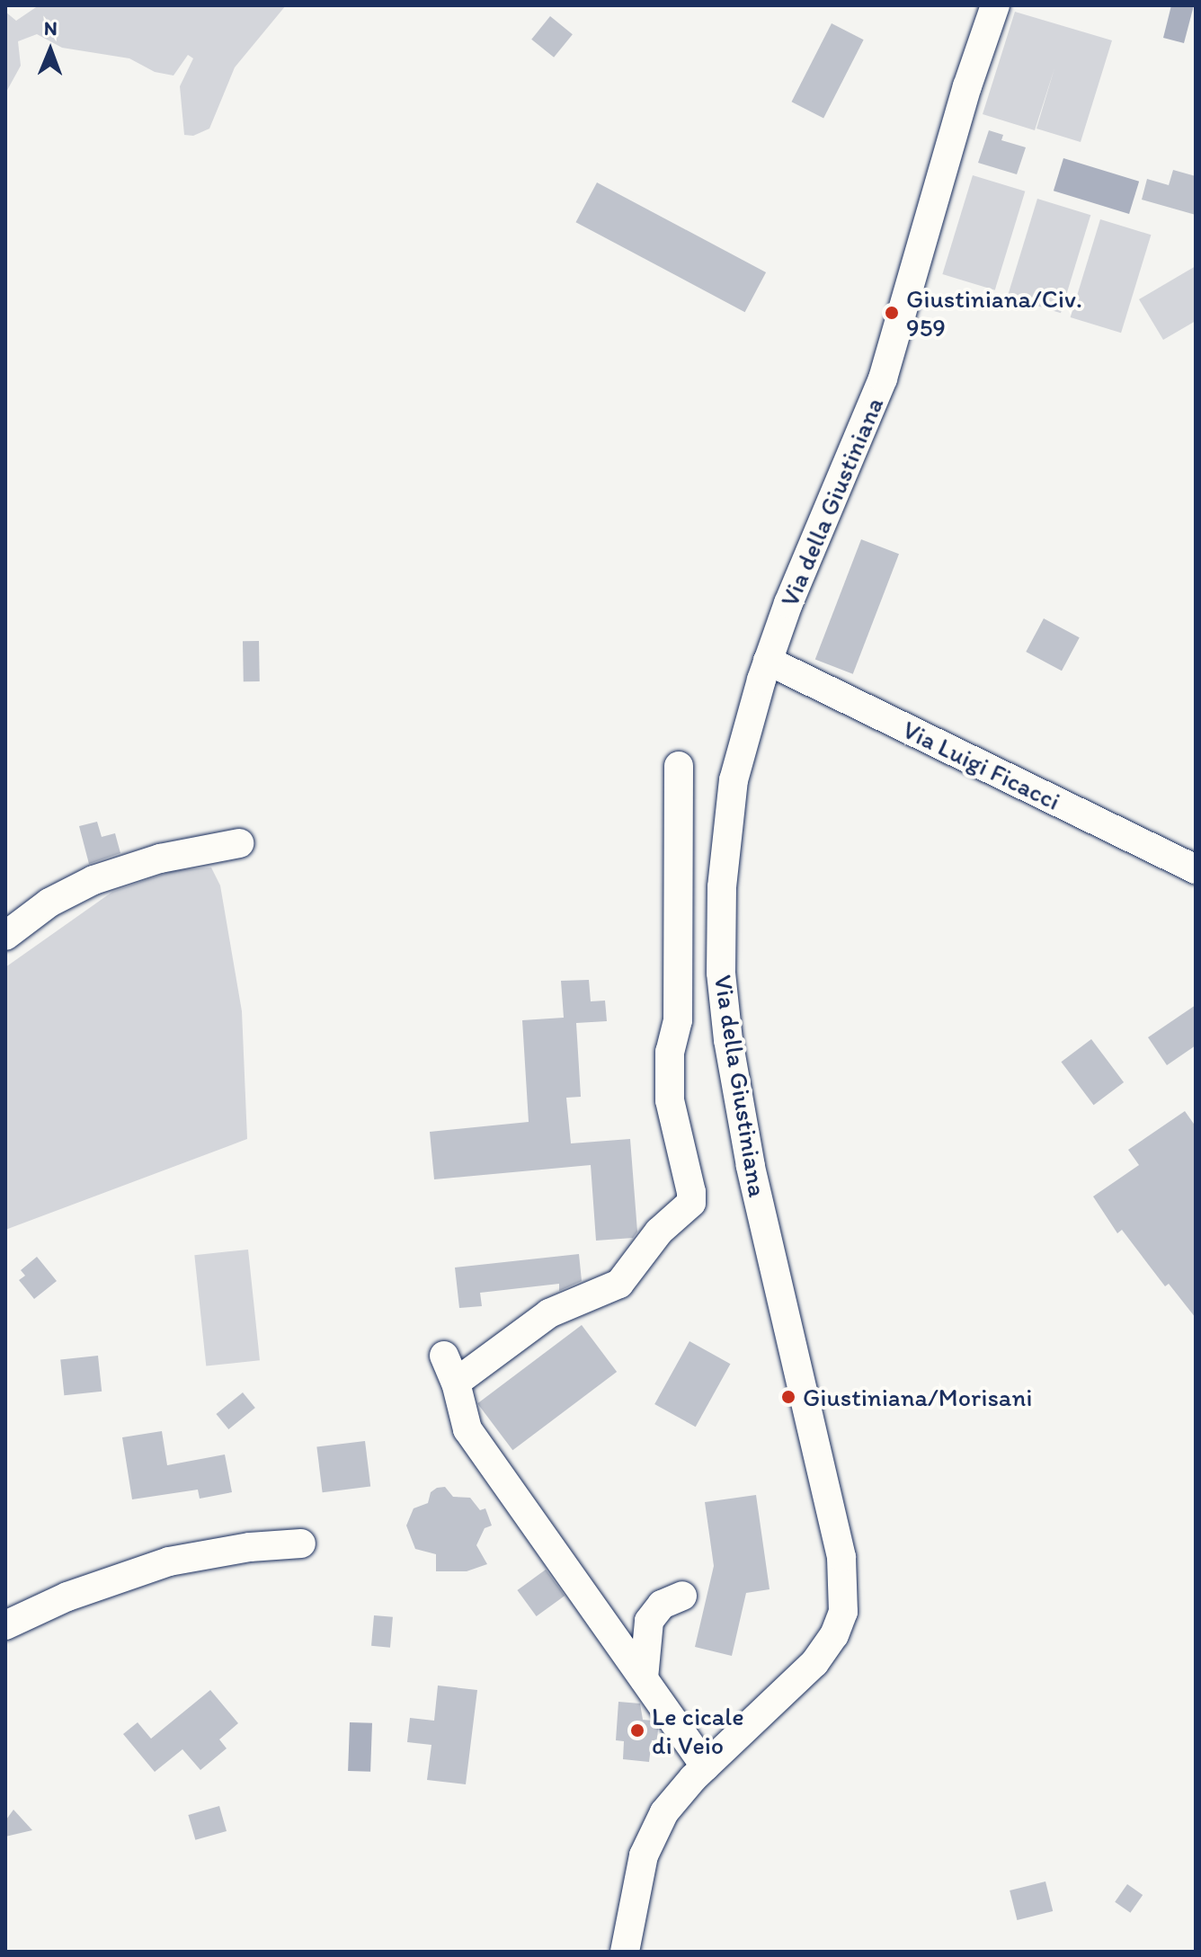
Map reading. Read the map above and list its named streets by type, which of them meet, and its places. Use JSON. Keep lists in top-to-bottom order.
{
  "streets": {
    "street": ["Via della Giustiniana", "Via Luigi Ficacci"]
  },
  "crossings": [
    ["Via della Giustiniana", "Via Luigi Ficacci"]
  ],
  "places": ["Giustiniana/Civ. 959", "Giustiniana/Morisani", "Le cicale di Veio"],
  "north": "top"
}
